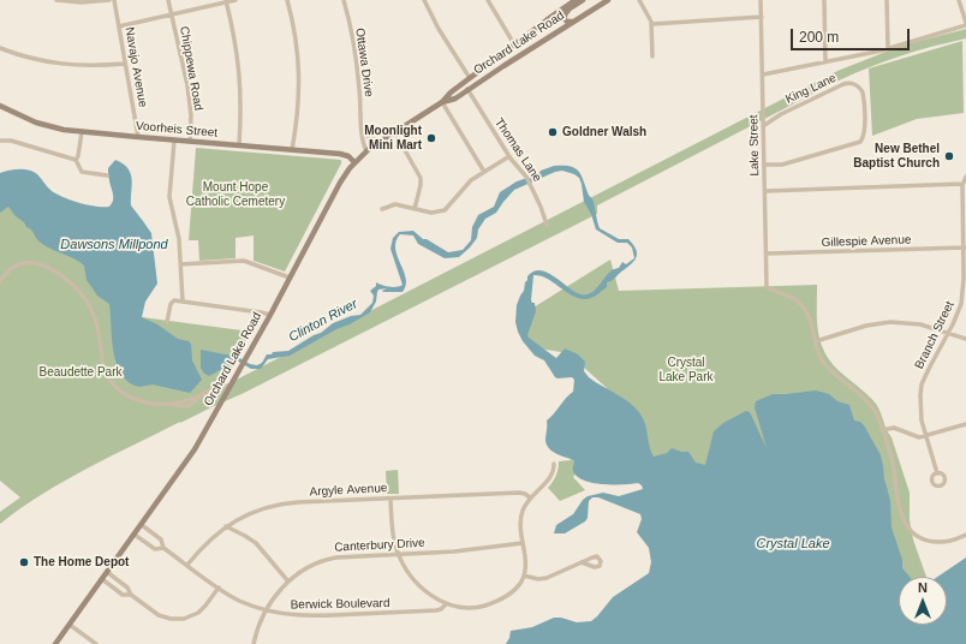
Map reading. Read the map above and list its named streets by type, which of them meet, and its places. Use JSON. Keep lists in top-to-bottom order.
{
  "streets": {
    "main road": ["Orchard Lake Road", "Voorheis Street"],
    "street": [
      "Ottawa Drive",
      "Navajo Avenue",
      "Chippewa Road",
      "King Lane",
      "Lake Street",
      "Thomas Lane",
      "Gillespie Avenue",
      "Branch Street",
      "Argyle Avenue",
      "Canterbury Drive",
      "Berwick Boulevard"
    ]
  },
  "crossings": [
    ["Orchard Lake Road", "Ottawa Drive"],
    ["Orchard Lake Road", "Voorheis Street"],
    ["Orchard Lake Road", "Thomas Lane"],
    ["Orchard Lake Road", "Berwick Boulevard"],
    ["Navajo Avenue", "Voorheis Street"],
    ["Chippewa Road", "Voorheis Street"],
    ["King Lane", "Lake Street"],
    ["Lake Street", "Gillespie Avenue"],
    ["Gillespie Avenue", "Branch Street"],
    ["Argyle Avenue", "Berwick Boulevard"],
    ["Canterbury Drive", "Berwick Boulevard"]
  ],
  "water": ["Dawsons Millpond", "Clinton River", "Crystal Lake"],
  "parks": ["Mount Hope Catholic Cemetery", "Crystal Lake Park", "Beaudette Park"],
  "places": [
    "Goldner Walsh",
    "Moonlight Mini Mart",
    "New Bethel Baptist Church",
    "The Home Depot"
  ],
  "scale_bar": "200 m",
  "north": "top"
}
